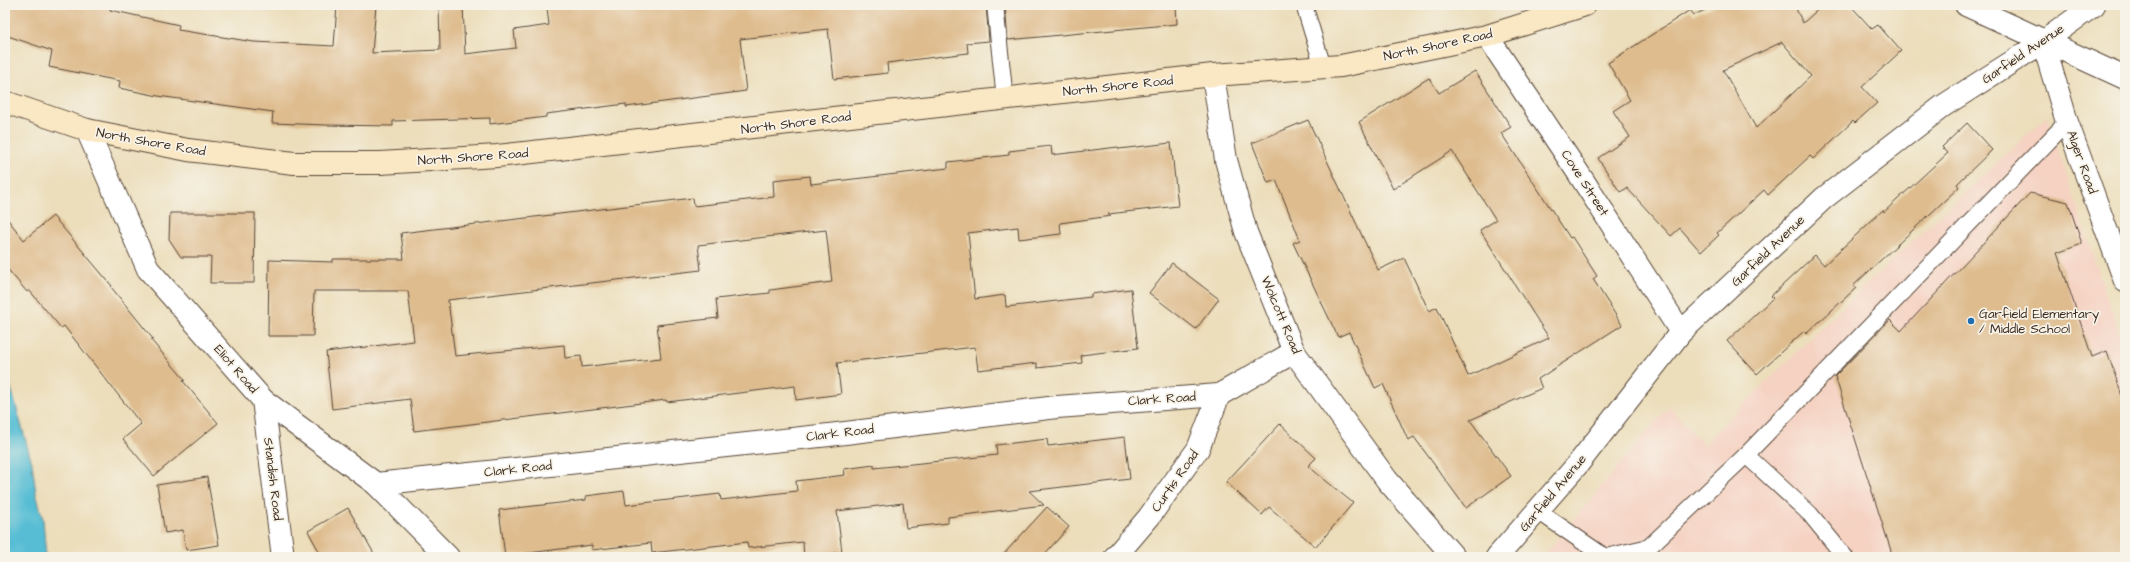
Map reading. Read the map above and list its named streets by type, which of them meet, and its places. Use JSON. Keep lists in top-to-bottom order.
{
  "streets": {
    "main road": ["North Shore Road"],
    "street": [
      "Garfield Avenue",
      "Alger Road",
      "Cove Street",
      "Wolcott Road",
      "Eliot Road",
      "Clark Road",
      "Standish Road",
      "Curtis Road"
    ]
  },
  "crossings": [
    ["North Shore Road", "Cove Street"],
    ["North Shore Road", "Wolcott Road"],
    ["North Shore Road", "Eliot Road"],
    ["Garfield Avenue", "Alger Road"],
    ["Garfield Avenue", "Cove Street"],
    ["Wolcott Road", "Clark Road"],
    ["Eliot Road", "Clark Road"],
    ["Eliot Road", "Standish Road"],
    ["Clark Road", "Curtis Road"]
  ],
  "places": ["Garfield Elementary / Middle School"]
}
